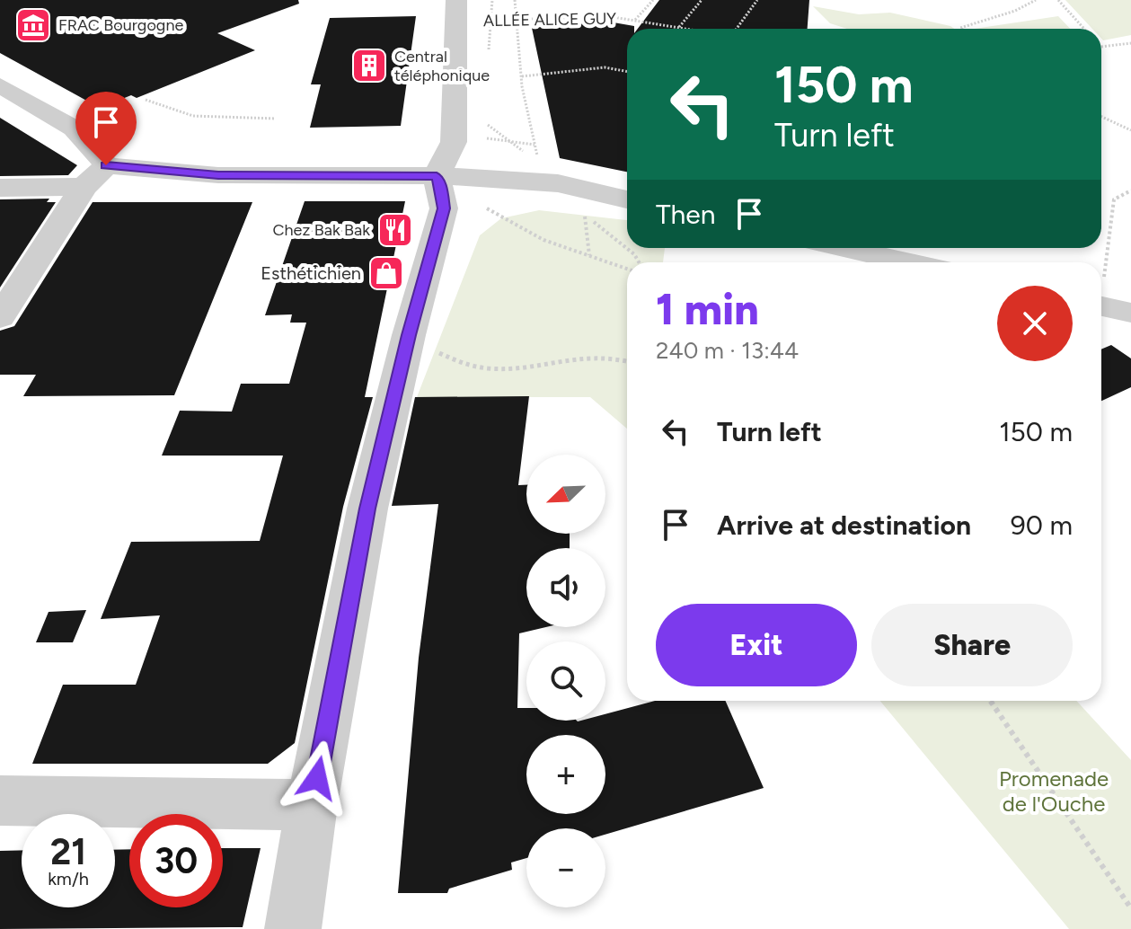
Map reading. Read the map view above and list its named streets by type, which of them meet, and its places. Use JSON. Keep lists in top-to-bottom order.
{
  "streets": {
    "path": ["ALLÉE ALICE GUY"]
  },
  "parks": ["Promenade de l'Ouche"],
  "places": {
    "museum": ["FRAC Bourgogne"],
    "building": ["Central téléphonique"],
    "restaurant": ["Chez Bak Bak"],
    "shop": ["Esthétichien"]
  },
  "north": "bottom left",
  "page": {
    "turn": ["150 m", "Turn left"],
    "then": "Then",
    "heading": ["1 min", "240 m · 13:44"],
    "list": [
      {
        "name": "Turn left",
        "value": "150 m"
      },
      {
        "name": "Arrive at destination",
        "value": "90 m"
      }
    ],
    "map_buttons": ["+", "−"],
    "buttons": ["Exit", "Share"],
    "speed": "21 km/h",
    "limit": "30"
  }
}
